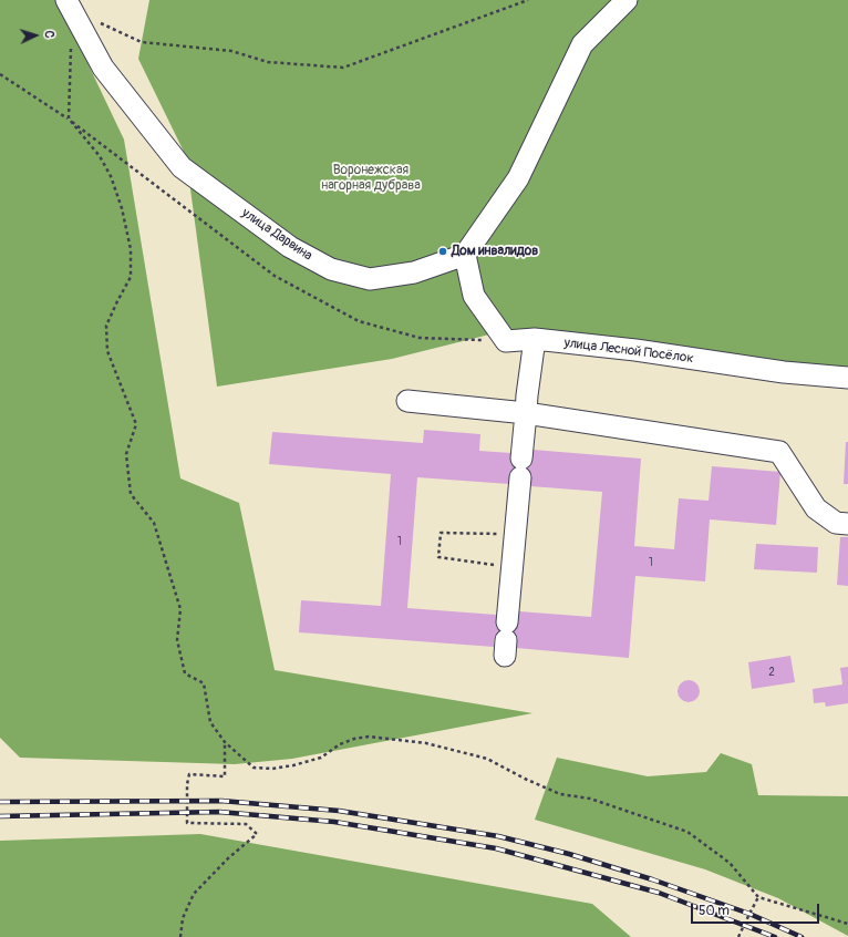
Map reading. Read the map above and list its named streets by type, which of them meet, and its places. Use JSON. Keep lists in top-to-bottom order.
{
  "streets": {
    "street": ["улица Дарвина", "улица Лесной Посёлок"]
  },
  "crossings": [
    ["улица Дарвина", "улица Лесной Посёлок"]
  ],
  "parks": ["Воронежская нагорная дубрава"],
  "places": ["Дом инвалидов"],
  "house_numbers": ["1", "1", "2"],
  "scale_bar": "50 m",
  "north": "right"
}
